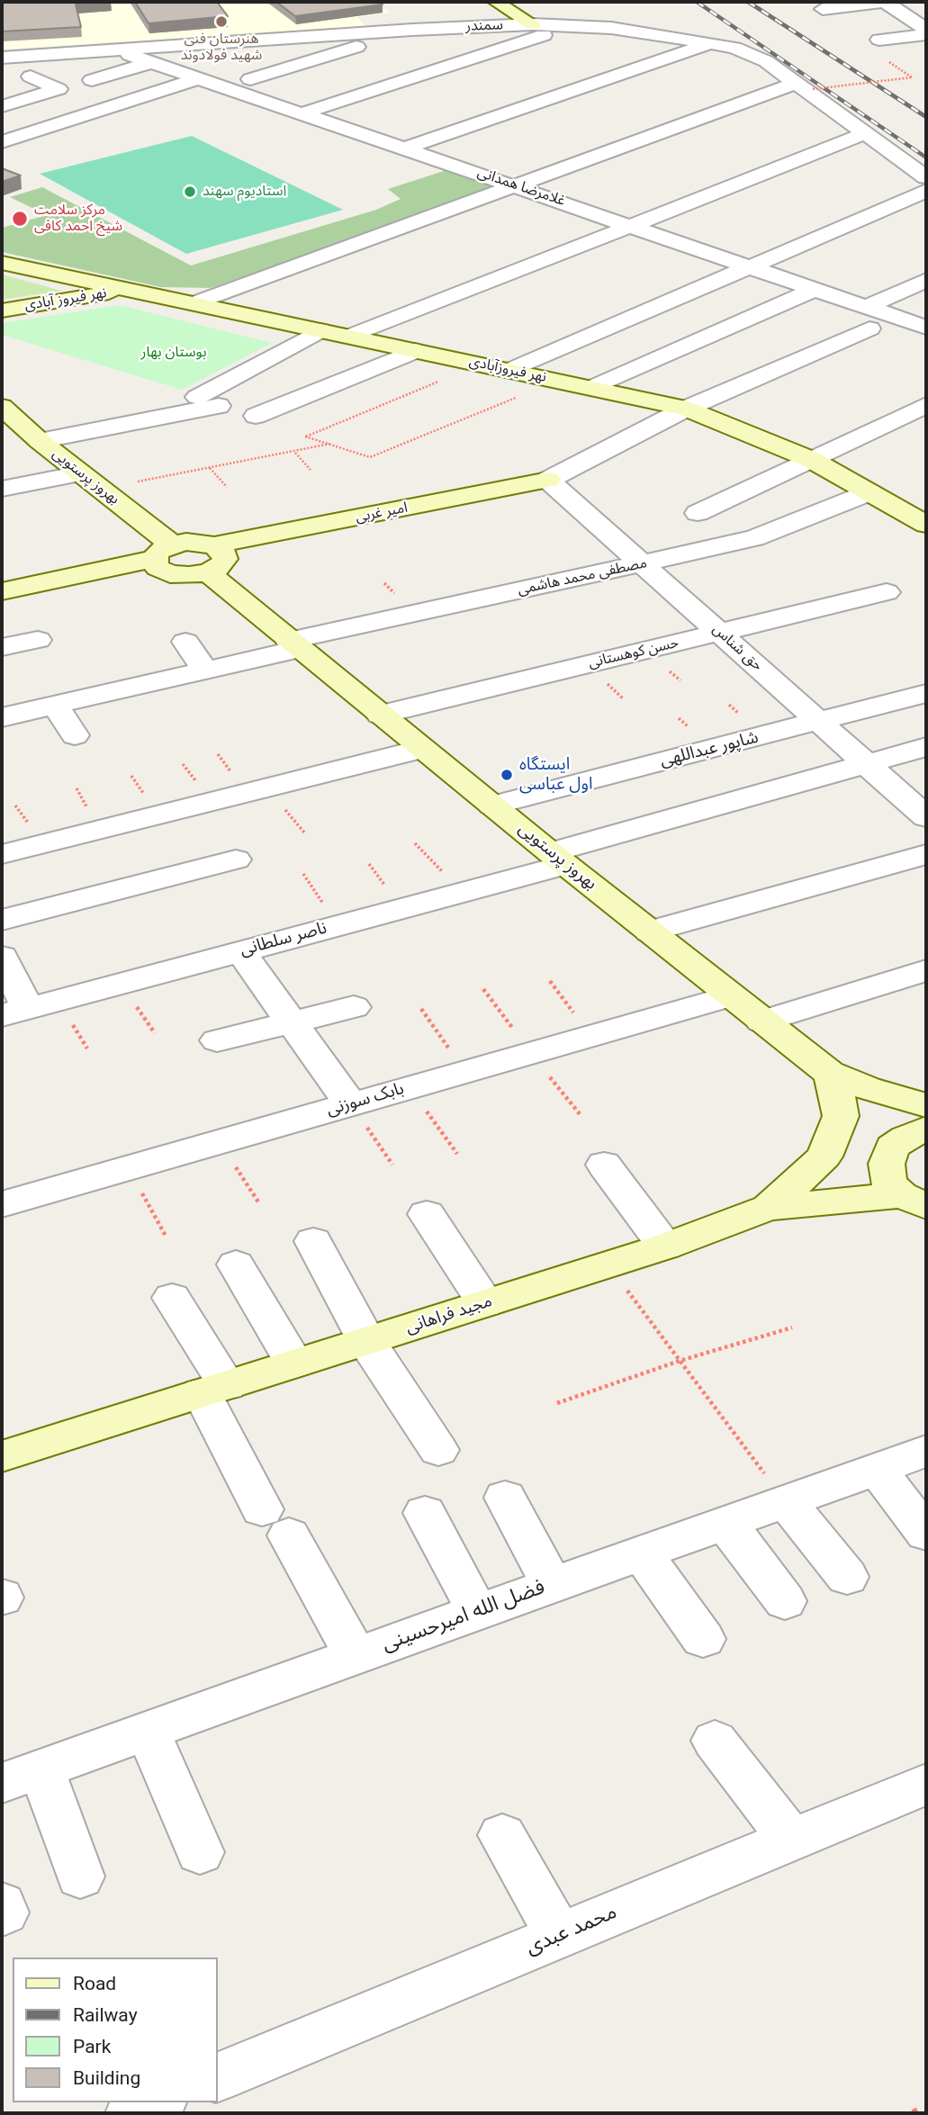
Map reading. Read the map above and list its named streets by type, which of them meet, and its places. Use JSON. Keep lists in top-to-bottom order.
{
  "streets": {
    "street": [
      "سمندر",
      "غلامرضا همدانی",
      "نهر فیروز آبادی",
      "نهر فیروزآبادی",
      "بهروز پرستویی",
      "امیر غربی",
      "مصطفی محمد هاشمی",
      "حق شناس",
      "حسن کوهستانی",
      "شاپور عبداللهی",
      "ناصر سلطانی",
      "بابک سوزنی",
      "مجید فراهانی",
      "فضل الله امیرحسینی",
      "محمد عبدی"
    ]
  },
  "crossings": [
    ["سمندر", "غلامرضا همدانی"],
    ["نهر فیروز آبادی", "نهر فیروزآبادی"],
    ["نهر فیروزآبادی", "مصطفی محمد هاشمی"],
    ["بهروز پرستویی", "امیر غربی"],
    ["بهروز پرستویی", "مصطفی محمد هاشمی"],
    ["بهروز پرستویی", "حسن کوهستانی"],
    ["بهروز پرستویی", "شاپور عبداللهی"],
    ["بهروز پرستویی", "ناصر سلطانی"],
    ["بهروز پرستویی", "بابک سوزنی"],
    ["امیر غربی", "حق شناس"],
    ["مصطفی محمد هاشمی", "حق شناس"],
    ["حق شناس", "حسن کوهستانی"],
    ["حق شناس", "شاپور عبداللهی"],
    ["حق شناس", "ناصر سلطانی"]
  ],
  "parks": ["بوستان بهار"],
  "places": [
    "هنرستان فنی شهید فولادوند",
    "استادیوم سهند",
    "مرکز سلامت شیخ احمد کافی",
    "ایستگاه اول عباسی"
  ],
  "legend": [
    "Road",
    "Railway",
    "Park",
    "Building"
  ]
}
